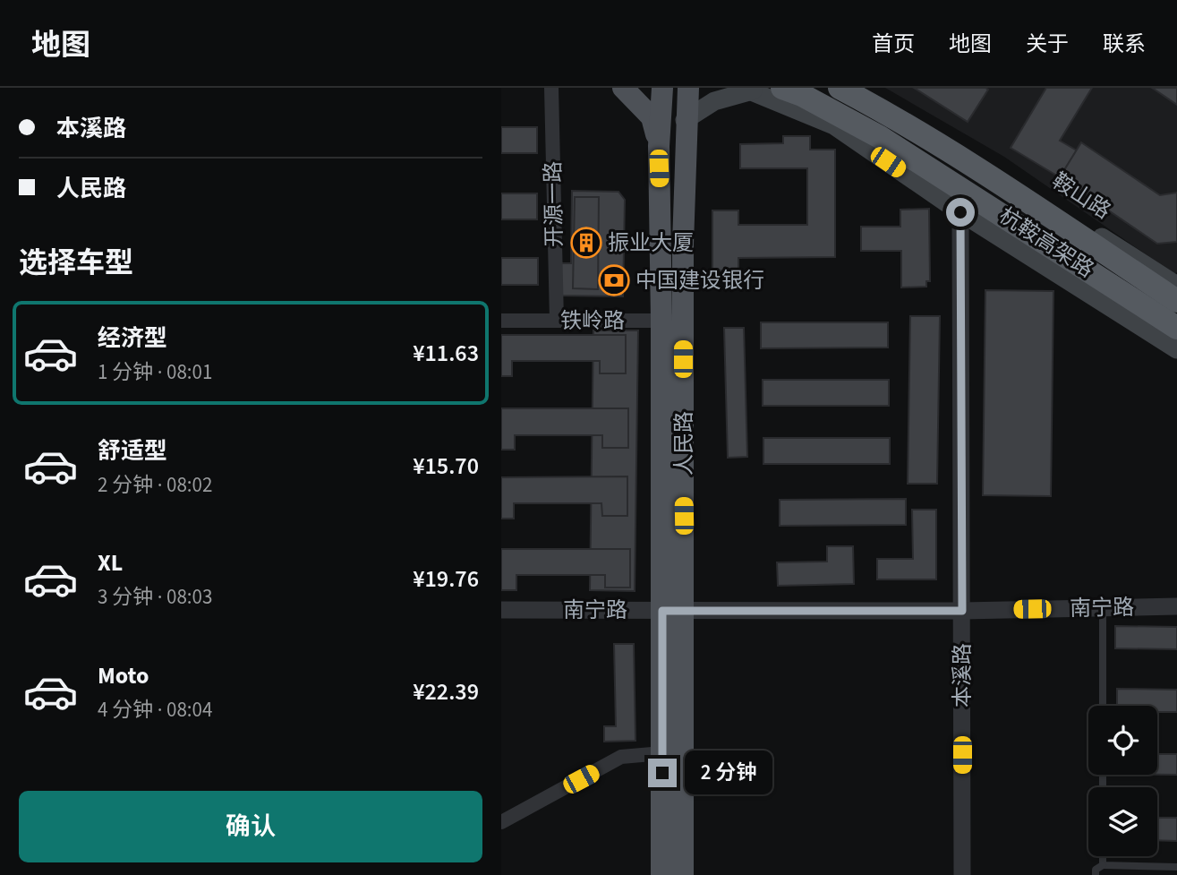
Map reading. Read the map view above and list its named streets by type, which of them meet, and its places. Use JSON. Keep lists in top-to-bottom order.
{
  "streets": {
    "highway": ["杭鞍高架路"],
    "main road": ["鞍山路", "人民路"],
    "street": [
      "开源一路",
      "铁岭路",
      "南宁路",
      "本溪路"
    ]
  },
  "crossings": [
    ["开源一路", "铁岭路"],
    ["铁岭路", "人民路"],
    ["人民路", "南宁路"],
    ["南宁路", "本溪路"]
  ],
  "places": {
    "building": ["振业大厦"],
    "bank": ["中国建设银行"]
  },
  "page": {
    "header": "地图",
    "nav": [
      "首页",
      "地图",
      "关于",
      "联系"
    ],
    "banner": ["本溪路", "人民路"],
    "heading": "选择车型",
    "list": [
      {
        "name": "经济型",
        "note": "1 分钟 · 08:01",
        "value": "¥11.63"
      },
      {
        "name": "舒适型",
        "note": "2 分钟 · 08:02",
        "value": "¥15.70"
      },
      {
        "name": "XL",
        "note": "3 分钟 · 08:03",
        "value": "¥19.76"
      },
      {
        "name": "Moto",
        "note": "4 分钟 · 08:04",
        "value": "¥22.39"
      }
    ],
    "bubble": "2 分钟",
    "buttons": "确认"
  }
}
